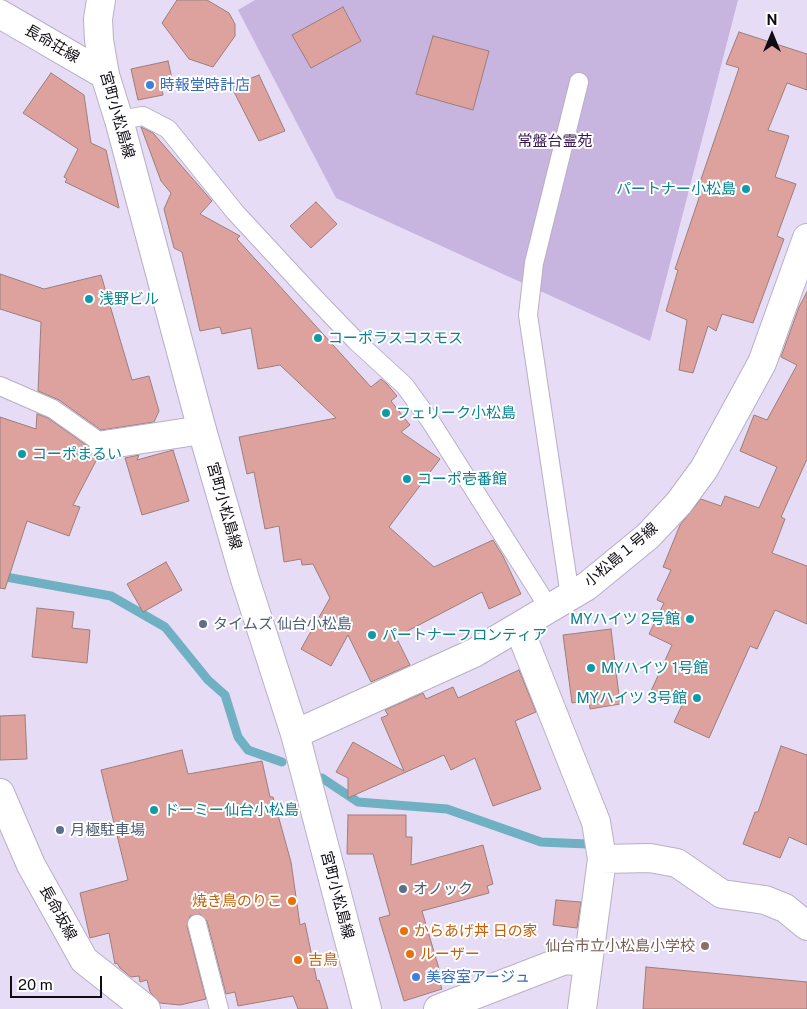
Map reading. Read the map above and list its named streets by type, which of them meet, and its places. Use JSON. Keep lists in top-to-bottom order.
{
  "streets": {
    "street": [
      "長命荘線",
      "宮町小松島線",
      "小松島１号線",
      "長命坂線"
    ]
  },
  "crossings": [
    ["長命荘線", "宮町小松島線"],
    ["宮町小松島線", "小松島１号線"]
  ],
  "parks": ["常盤台霊苑"],
  "places": [
    "時報堂時計店",
    "パートナー小松島",
    "浅野ビル",
    "コーポラスコスモス",
    "フェリーク小松島",
    "コーポまるい",
    "コーポ壱番館",
    "MYハイツ 2号館",
    "タイムズ 仙台小松島",
    "パートナーフロンティア",
    "MYハイツ 1号館",
    "MYハイツ 3号館",
    "ドーミー仙台小松島",
    "月極駐車場",
    "オノック",
    "焼き鳥のりこ",
    "からあげ丼 日の家",
    "仙台市立小松島小学校",
    "ルーザー",
    "吉鳥",
    "美容室アージュ"
  ],
  "scale_bar": "20 m",
  "north": "top"
}
